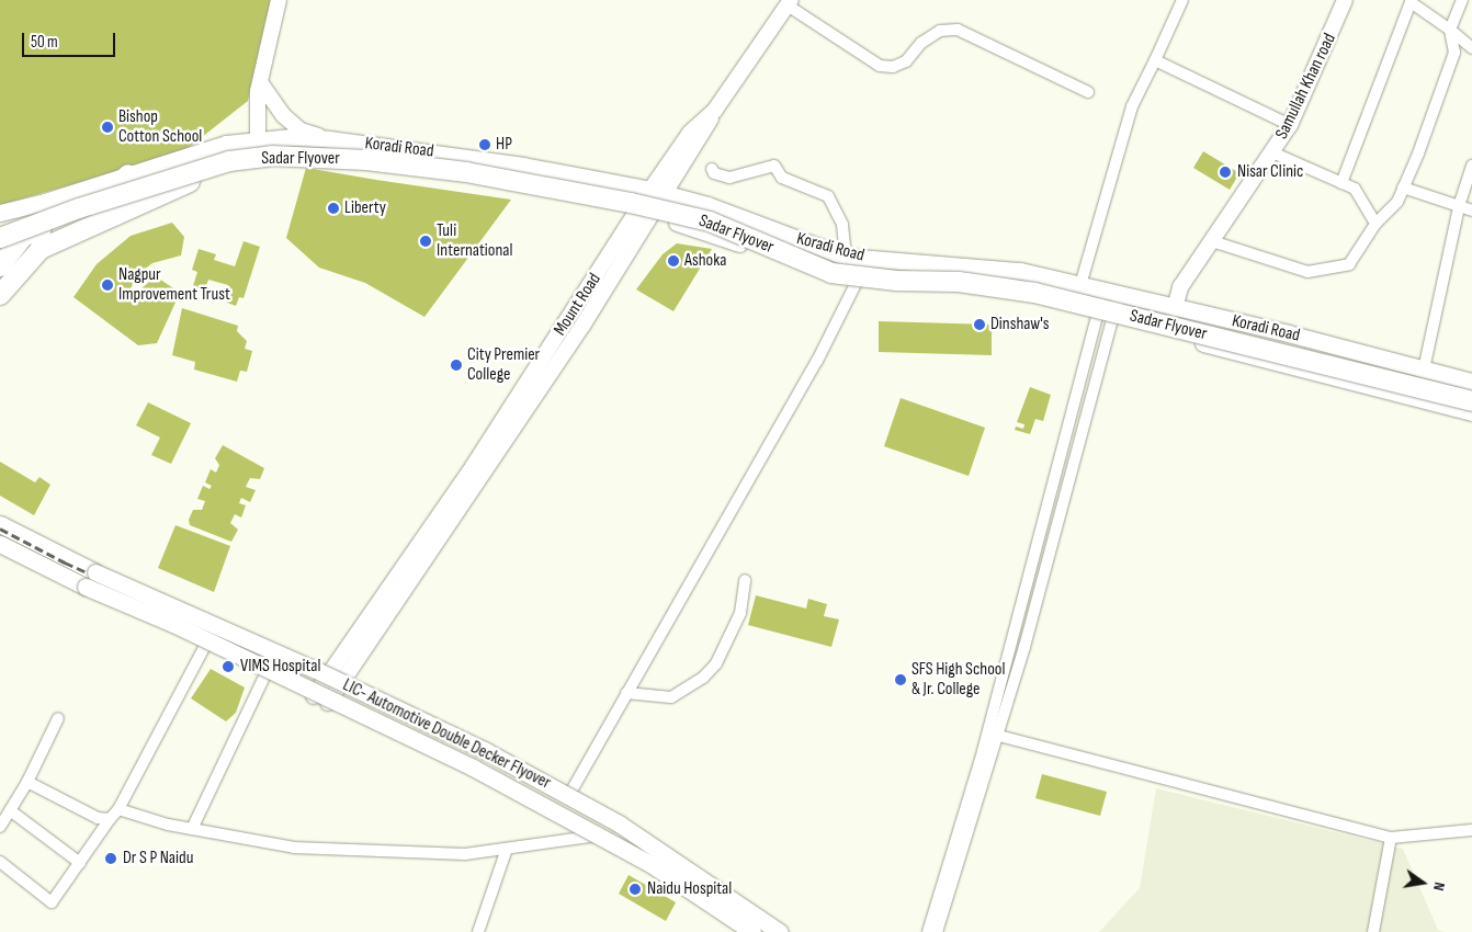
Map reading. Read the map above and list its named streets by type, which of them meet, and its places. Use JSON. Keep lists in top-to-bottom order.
{
  "streets": {
    "highway": ["Sadar Flyover"],
    "main road": ["Samullah Khan road", "Koradi Road", "LIC- Automotive Double Decker Flyover"]
  },
  "crossings": [
    ["Samullah Khan road", "Koradi Road"]
  ],
  "places": [
    "Bishop Cotton School",
    "HP",
    "Nisar Clinic",
    "Liberty",
    "Tuli International",
    "Ashoka",
    "Nagpur Improvement Trust",
    "Dinshaw's",
    "City Premier College",
    "VIMS Hospital",
    "SFS High School & Jr. College",
    "Dr S P Naidu",
    "Naidu Hospital"
  ],
  "scale_bar": "50 m",
  "north": "right"
}
